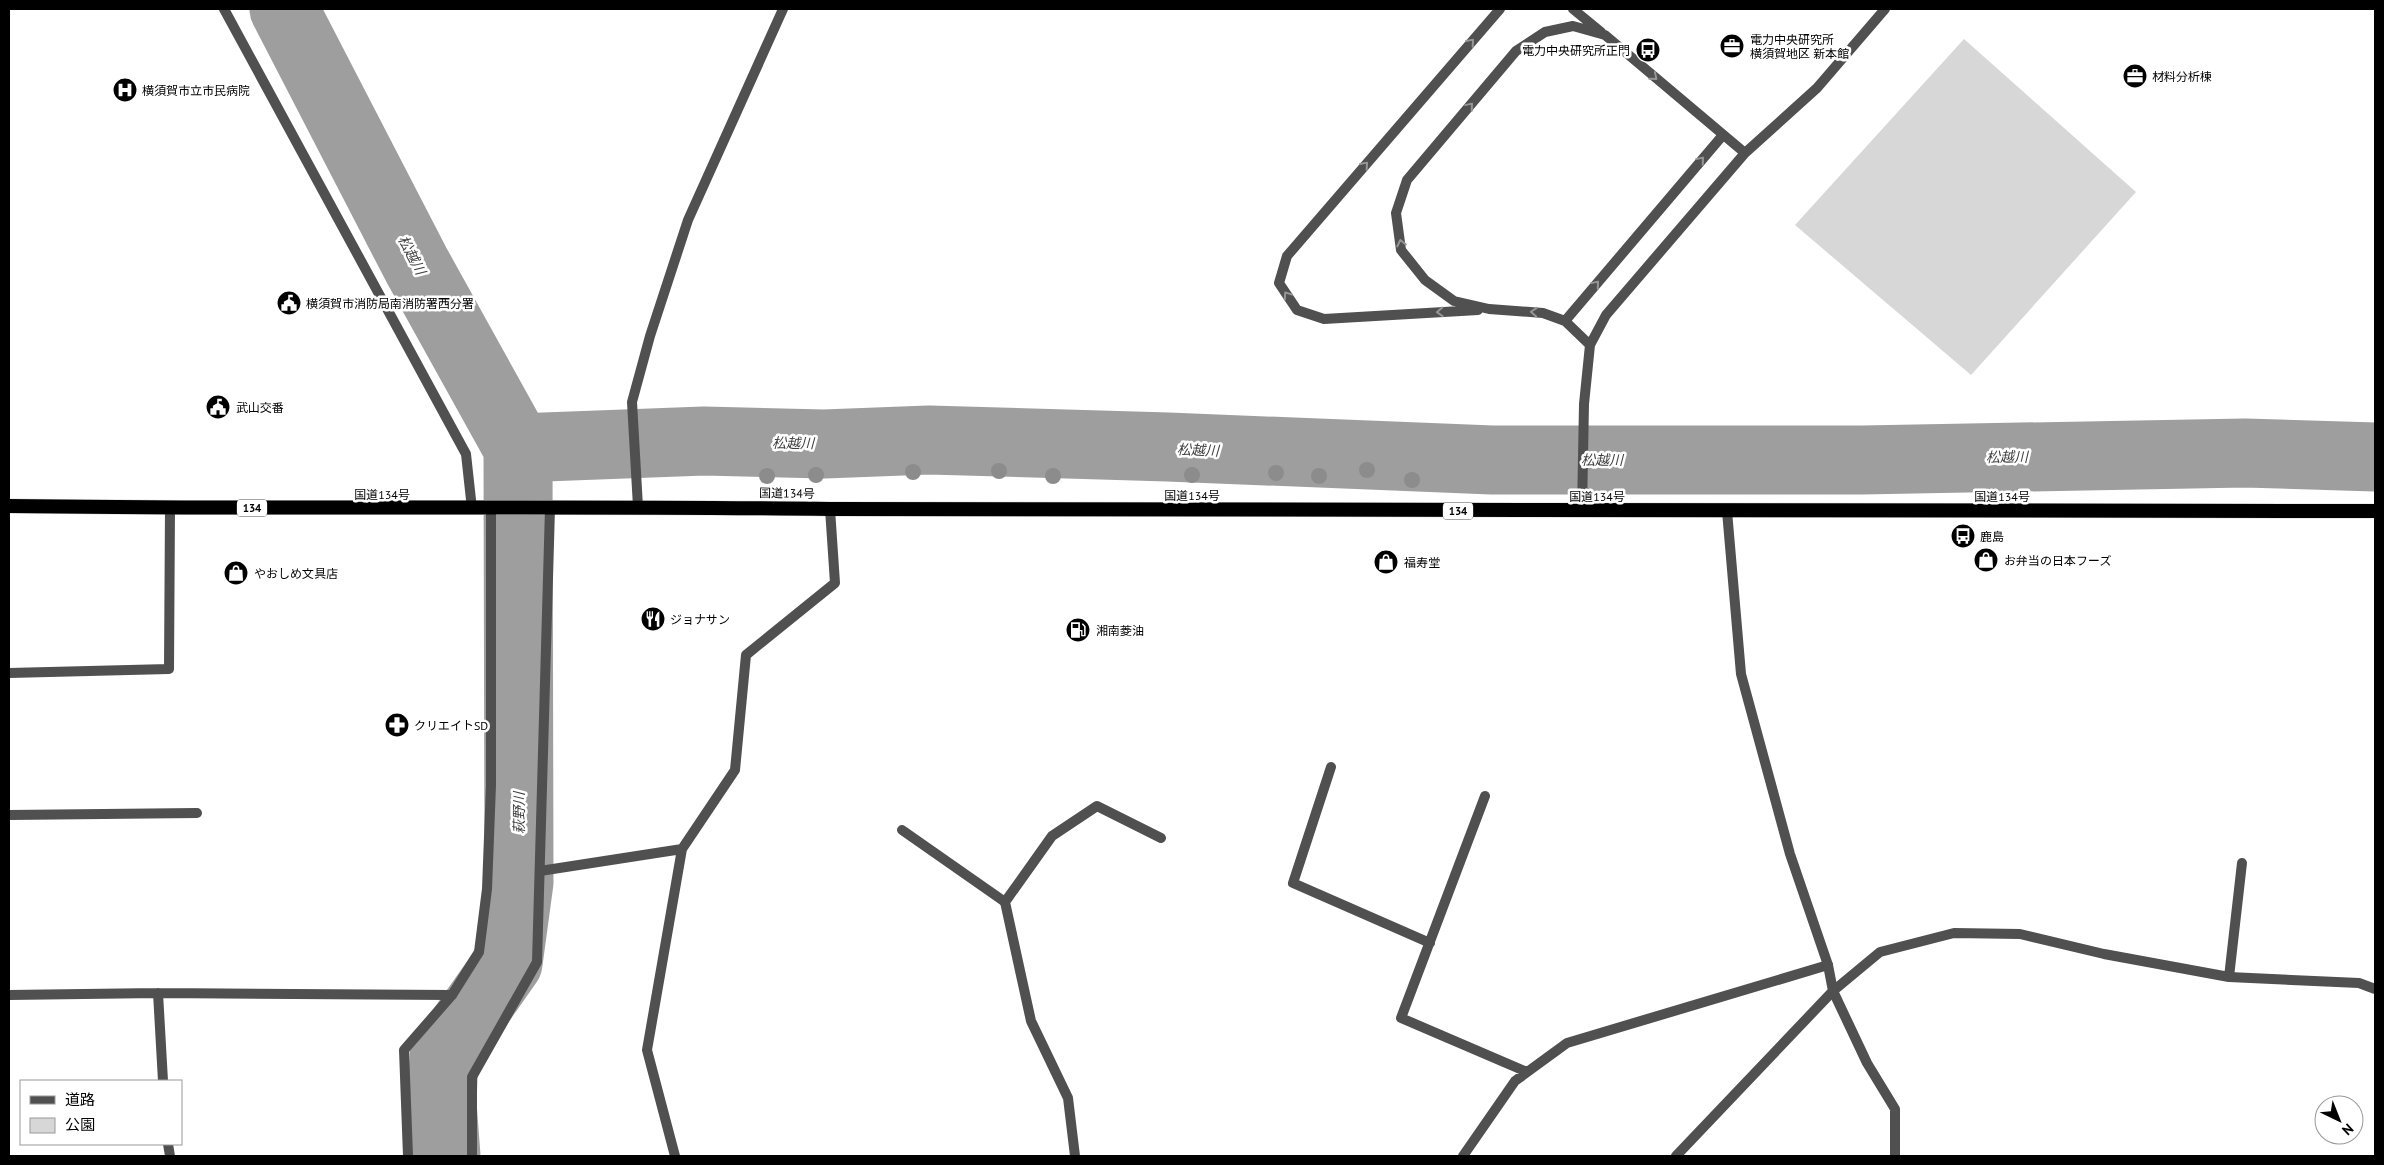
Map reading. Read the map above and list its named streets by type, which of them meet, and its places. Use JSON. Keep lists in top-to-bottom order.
{
  "streets": {
    "highway": ["国道134号", "134"]
  },
  "water": ["松越川", "萩野川"],
  "places": {
    "office": ["電力中央研究所 横須賀地区 新本館", "材料分析棟"],
    "bus stop": ["電力中央研究所正門", "鹿島"],
    "hospital": ["横須賀市立市民病院"],
    "public building": ["横須賀市消防局南消防署西分署", "武山交番"],
    "shop": ["お弁当の日本フーズ", "福寿堂", "やおしめ文具店"],
    "restaurant": ["ジョナサン"],
    "fuel station": ["湘南菱油"],
    "pharmacy": ["クリエイトSD"]
  },
  "legend": ["道路", "公園"],
  "north": "bottom right"
}
